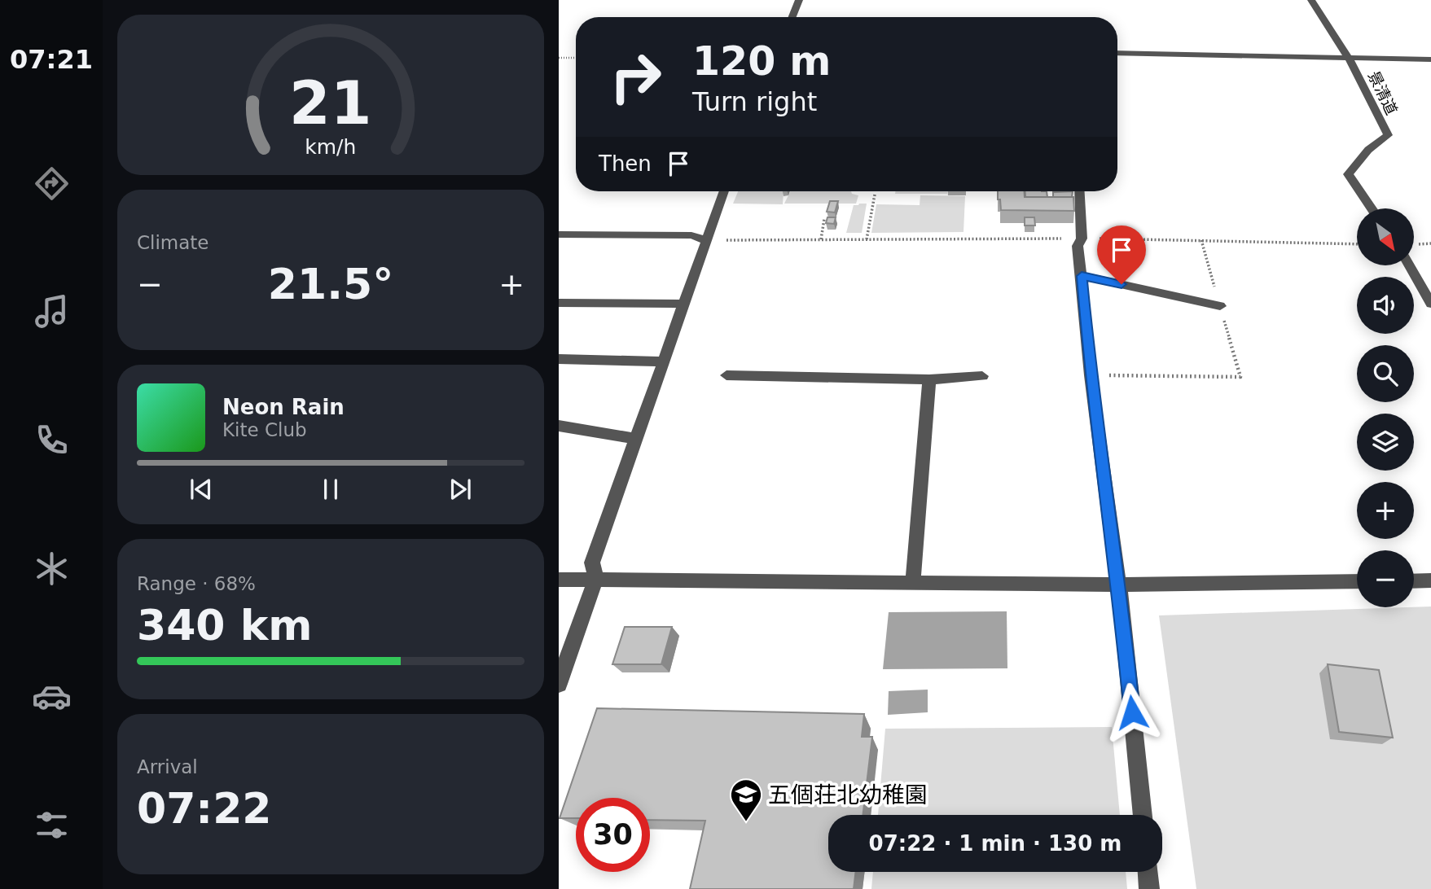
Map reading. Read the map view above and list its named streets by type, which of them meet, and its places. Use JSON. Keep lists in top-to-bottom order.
{
  "streets": {
    "street": ["景清道"]
  },
  "places": {
    "school or university": ["五個荘北幼稚園"]
  },
  "north": "bottom right",
  "page": {
    "tabs": "07:21",
    "turn": ["120 m", "Turn right"],
    "then": "Then",
    "tile": [
      "Climate",
      ["Range · 68%", "340 km"],
      ["Arrival", "07:22"]
    ],
    "map_buttons": ["+", "−"],
    "heat": ["−", "21.5°", "+"],
    "song": ["Neon Rain", "Kite Club"],
    "limit": "30",
    "trip": "07:22 · 1 min · 130 m",
    "gauge": ["21", "km/h"]
  }
}
